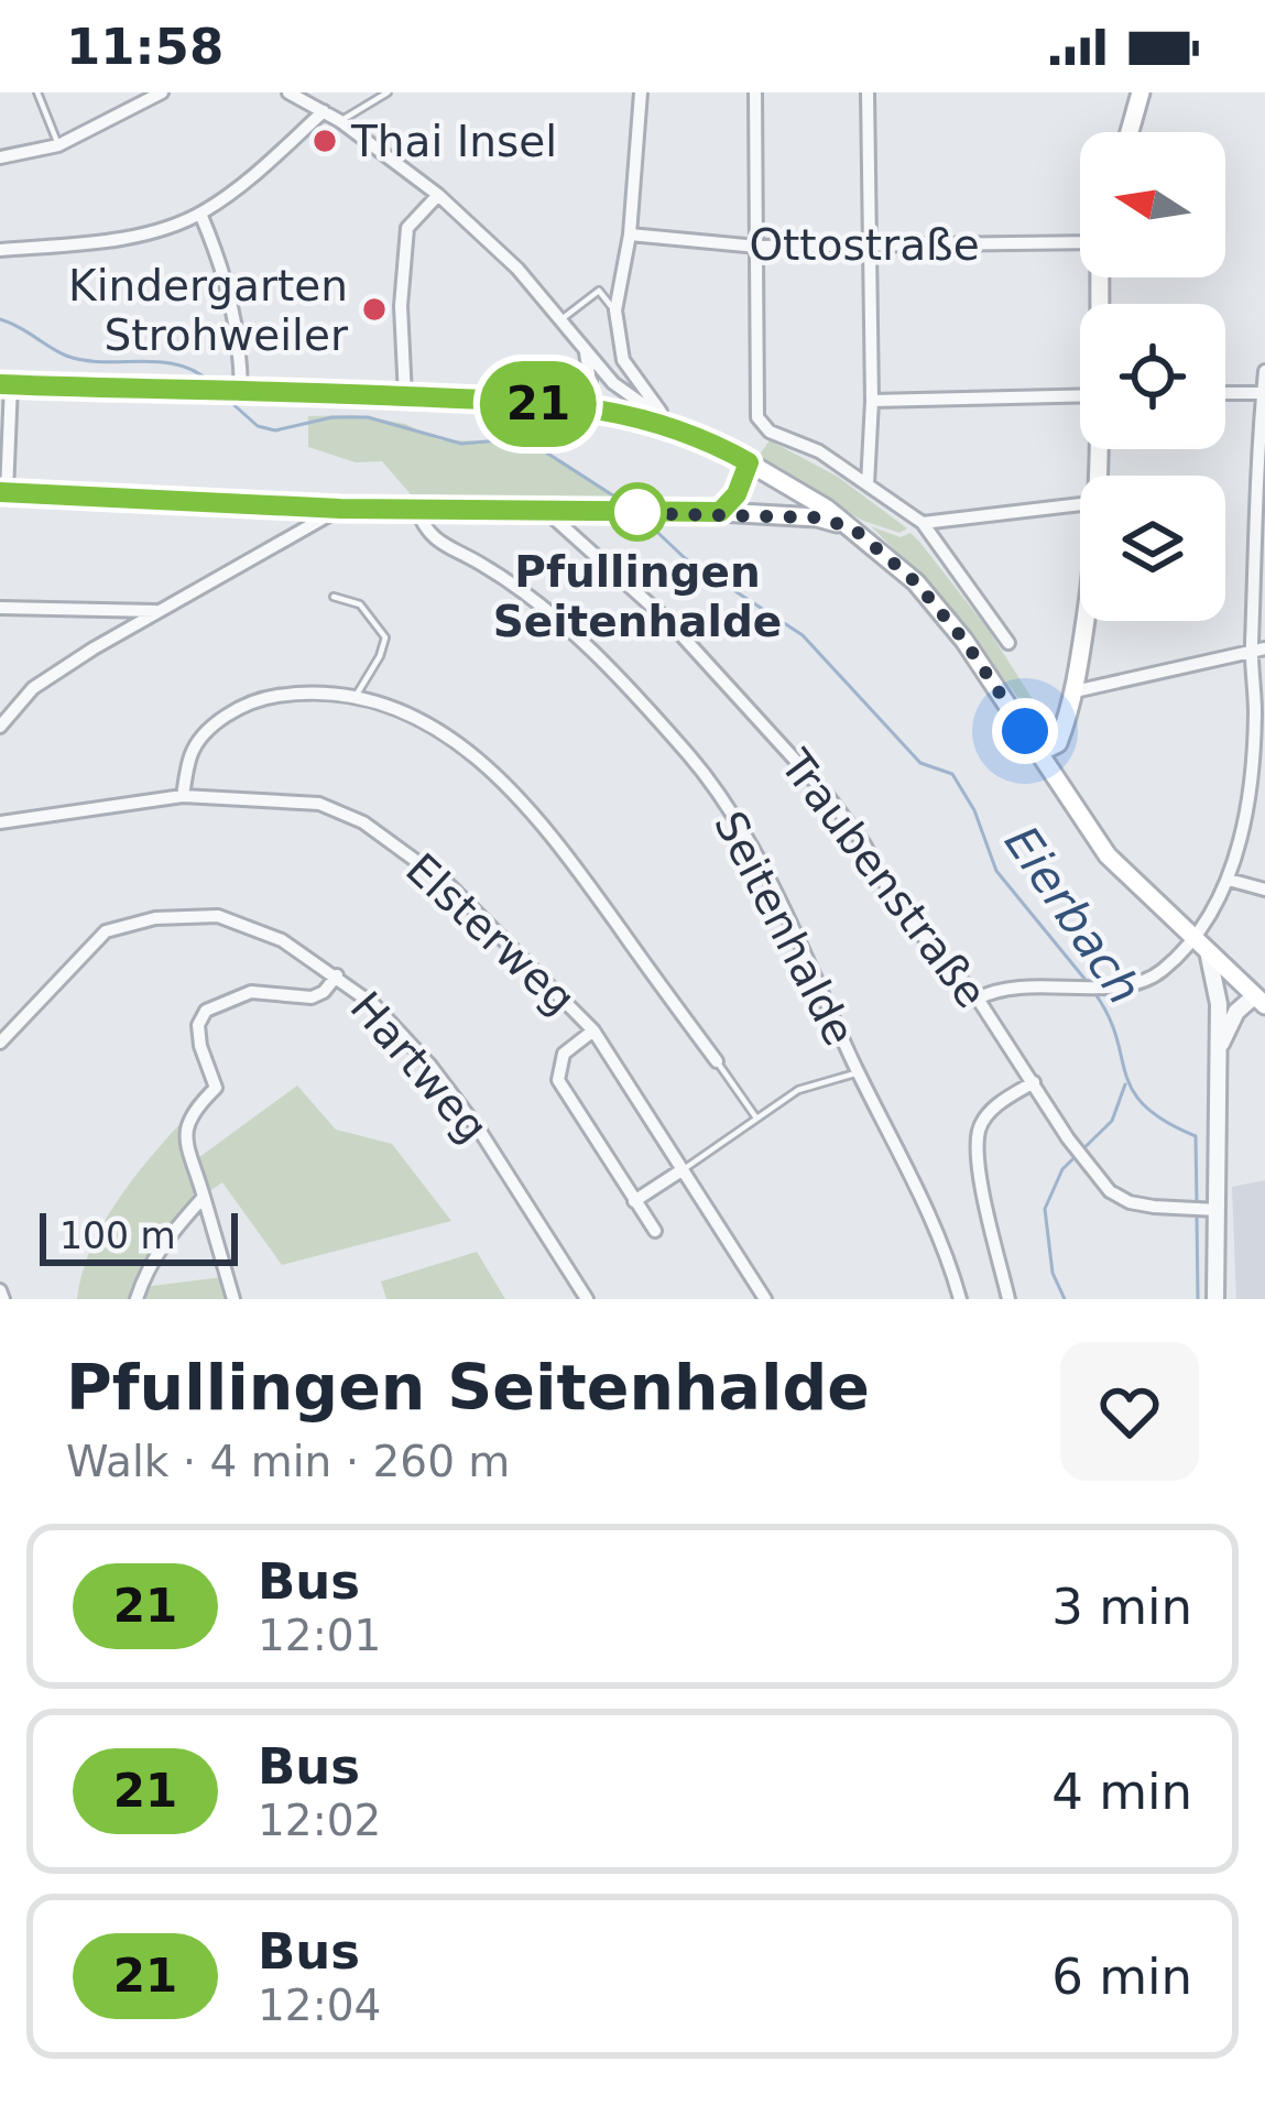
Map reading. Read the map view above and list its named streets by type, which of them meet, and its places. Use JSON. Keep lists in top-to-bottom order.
{
  "streets": {
    "street": [
      "Ottostraße",
      "Traubenstraße",
      "Seitenhalde",
      "Elsterweg",
      "Hartweg"
    ]
  },
  "water": ["Eierbach"],
  "places": ["Thai Insel", "Kindergarten Strohweiler", "Pfullingen Seitenhalde"],
  "lines": ["bus line 21"],
  "scale_bar": "100 m",
  "north": "left",
  "page": {
    "status": "11:58",
    "on_map": "21",
    "scale": "100 m",
    "heading": ["Pfullingen Seitenhalde", "Walk · 4 min · 260 m"],
    "list": [
      {
        "mark": "21",
        "name": "Bus",
        "note": "12:01",
        "value": "3 min"
      },
      {
        "mark": "21",
        "name": "Bus",
        "note": "12:02",
        "value": "4 min"
      },
      {
        "mark": "21",
        "name": "Bus",
        "note": "12:04",
        "value": "6 min"
      }
    ]
  }
}
